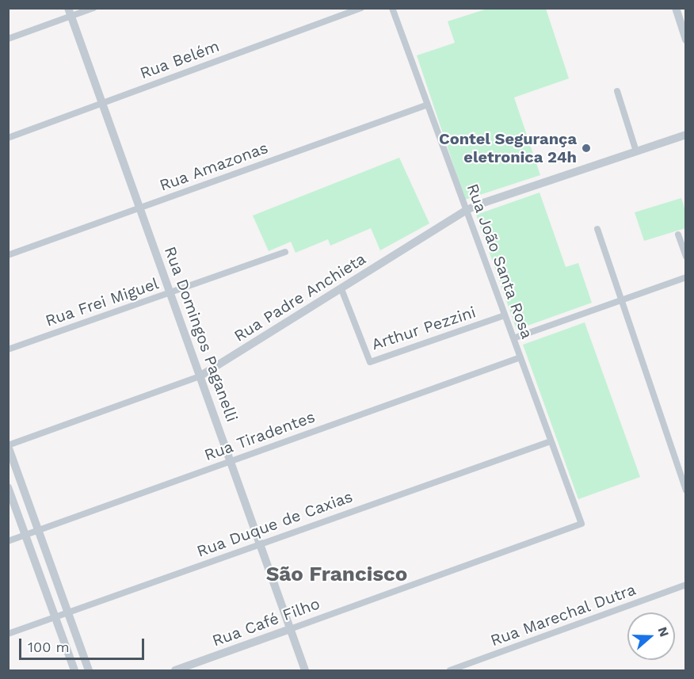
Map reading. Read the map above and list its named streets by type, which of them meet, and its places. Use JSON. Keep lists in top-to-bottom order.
{
  "streets": {
    "street": [
      "Rua Belém",
      "Rua Amazonas",
      "Rua João Santa Rosa",
      "Rua Padre Anchieta",
      "Rua Frei Miguel",
      "Arthur Pezzini",
      "Rua Domingos Paganelli",
      "Rua Tiradentes",
      "Rua Duque de Caxias",
      "Rua Marechal Dutra",
      "Rua Café Filho"
    ]
  },
  "crossings": [
    ["Rua Belém", "Rua Domingos Paganelli"],
    ["Rua Amazonas", "Rua João Santa Rosa"],
    ["Rua Amazonas", "Rua Domingos Paganelli"],
    ["Rua João Santa Rosa", "Rua Padre Anchieta"],
    ["Rua João Santa Rosa", "Arthur Pezzini"],
    ["Rua João Santa Rosa", "Rua Tiradentes"],
    ["Rua João Santa Rosa", "Rua Duque de Caxias"],
    ["Rua João Santa Rosa", "Rua Café Filho"],
    ["Rua Padre Anchieta", "Arthur Pezzini"],
    ["Rua Padre Anchieta", "Rua Domingos Paganelli"],
    ["Rua Frei Miguel", "Rua Domingos Paganelli"],
    ["Rua Domingos Paganelli", "Rua Tiradentes"],
    ["Rua Domingos Paganelli", "Rua Duque de Caxias"],
    ["Rua Domingos Paganelli", "Rua Café Filho"]
  ],
  "districts": ["São Francisco"],
  "places": ["Contel Segurança eletronica 24h"],
  "scale_bar": "100 m",
  "north": "right"
}
